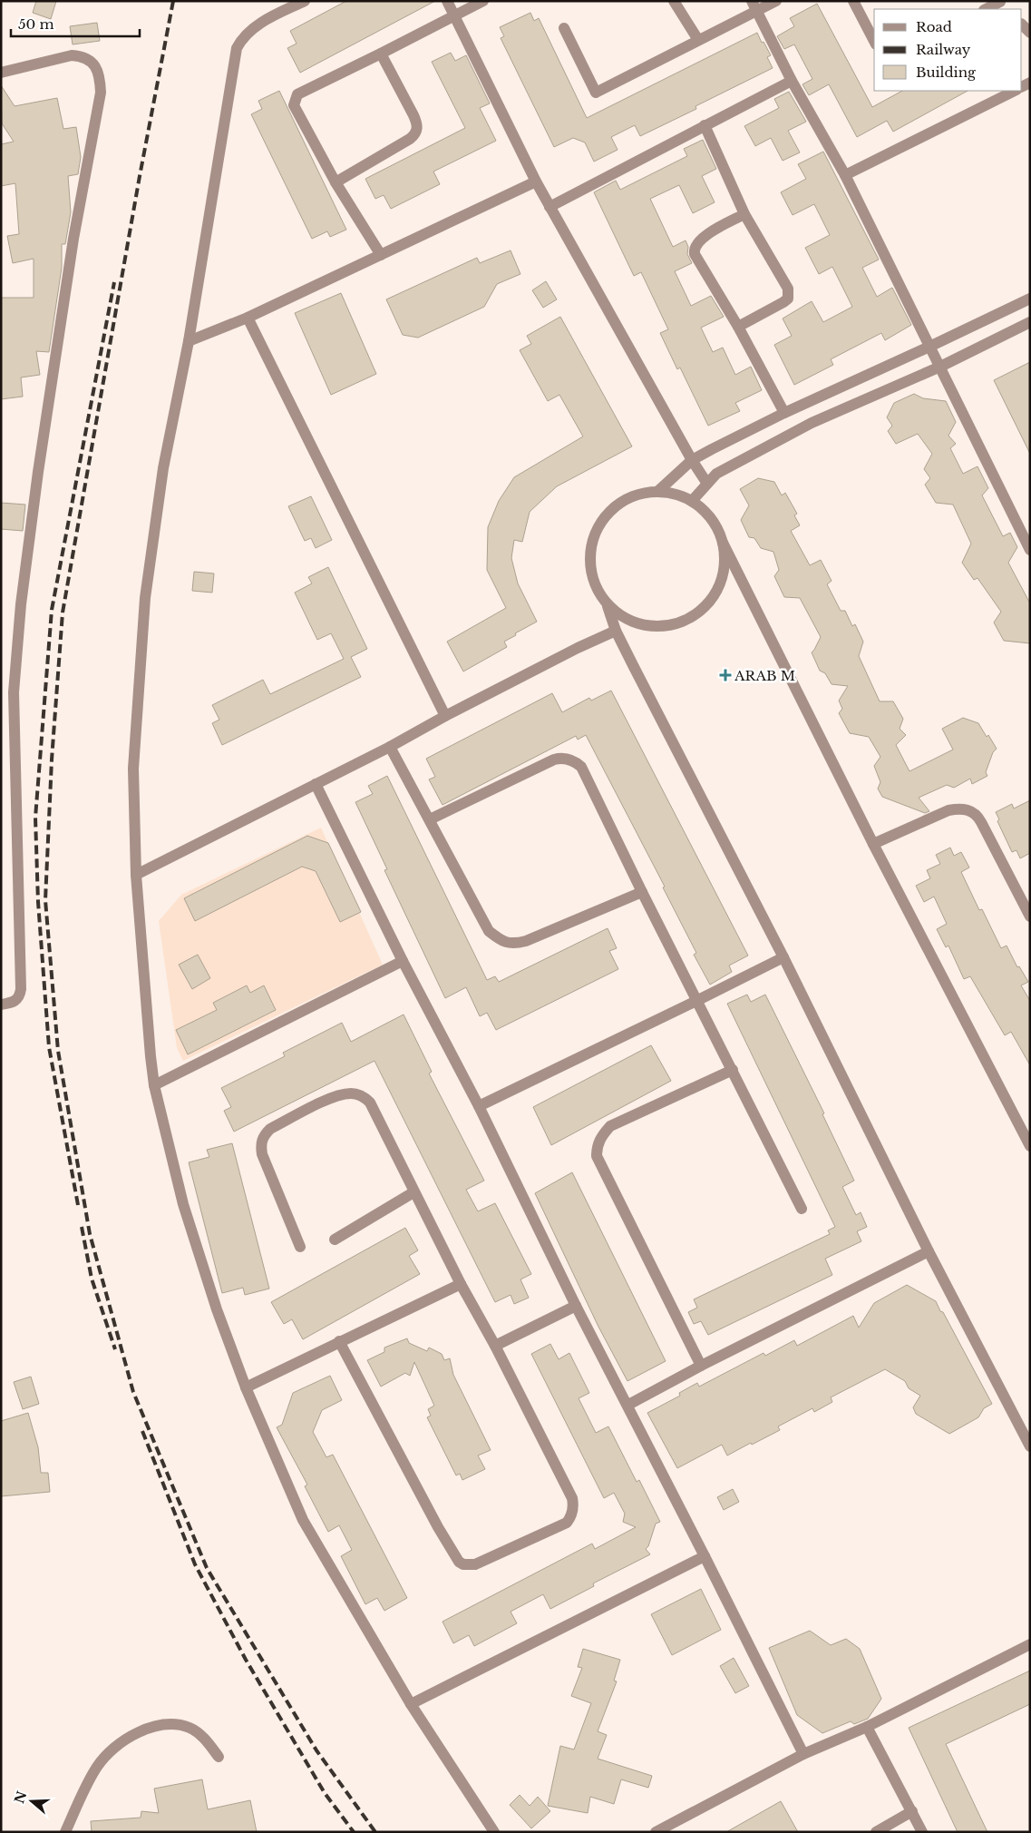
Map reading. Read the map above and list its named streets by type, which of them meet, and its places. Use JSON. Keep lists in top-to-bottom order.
{
  "places": {
    "health": ["ARAB M"]
  },
  "legend": ["Road", "Railway", "Building"],
  "scale_bar": "50 m",
  "north": "left"
}
